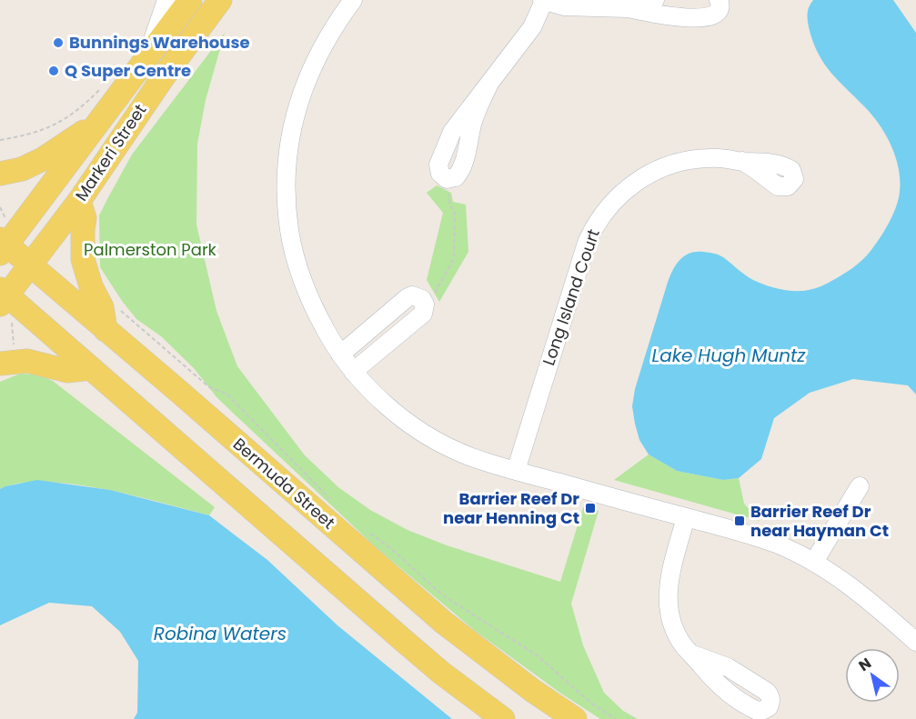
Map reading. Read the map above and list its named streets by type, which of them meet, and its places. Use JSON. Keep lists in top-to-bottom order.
{
  "streets": {
    "main road": ["Markeri Street", "Bermuda Street"],
    "street": ["Long Island Court"]
  },
  "crossings": [
    ["Markeri Street", "Bermuda Street"]
  ],
  "water": ["Lake Hugh Muntz", "Robina Waters"],
  "parks": ["Palmerston Park"],
  "places": {
    "other": ["Bunnings Warehouse", "Q Super Centre"],
    "transit": ["Barrier Reef Dr near Henning Ct", "Barrier Reef Dr near Hayman Ct"]
  },
  "north": "top left"
}
